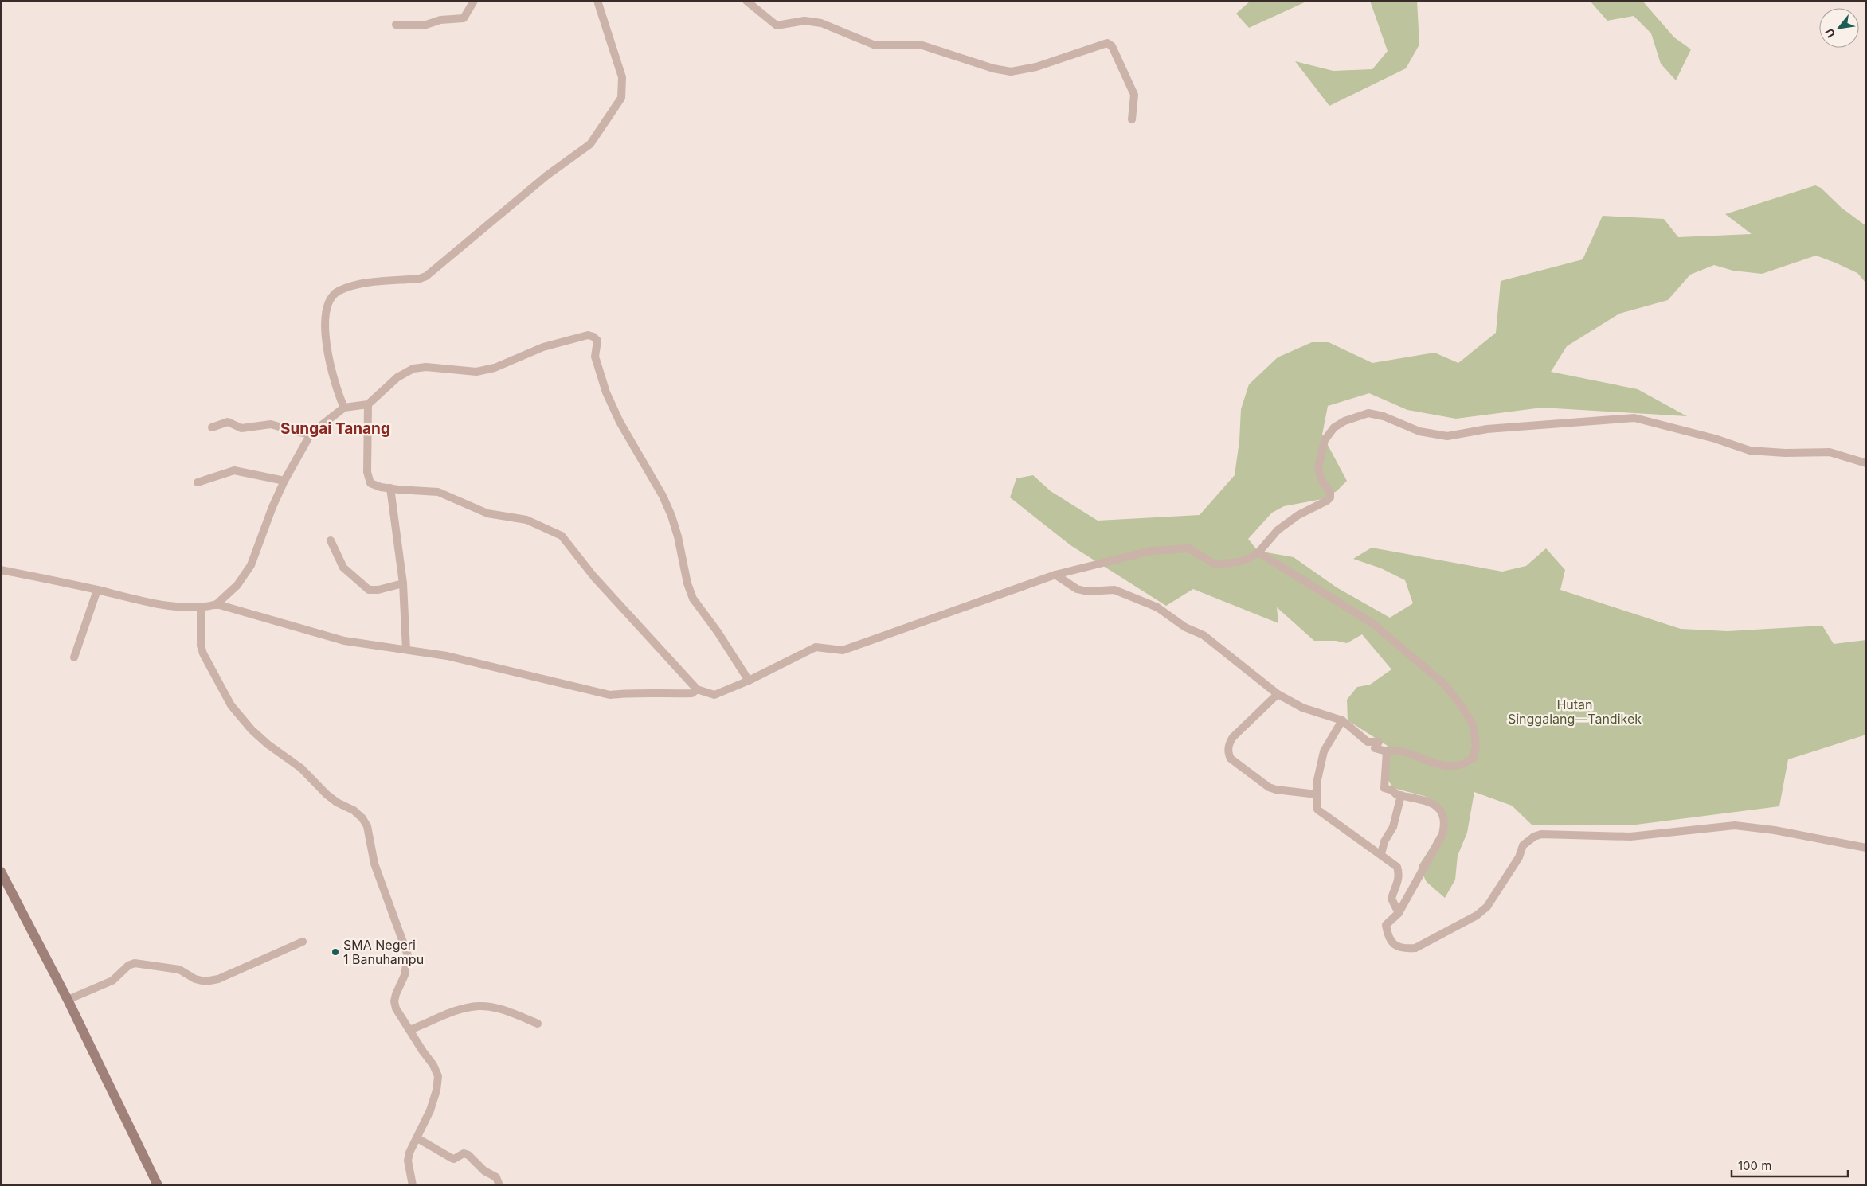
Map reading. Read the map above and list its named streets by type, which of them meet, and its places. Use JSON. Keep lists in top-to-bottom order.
{
  "districts": ["Sungai Tanang"],
  "parks": ["Hutan Singgalang—Tandikek"],
  "places": ["SMA Negeri 1 Banuhampu"],
  "scale_bar": "100 m",
  "north": "bottom left"
}
